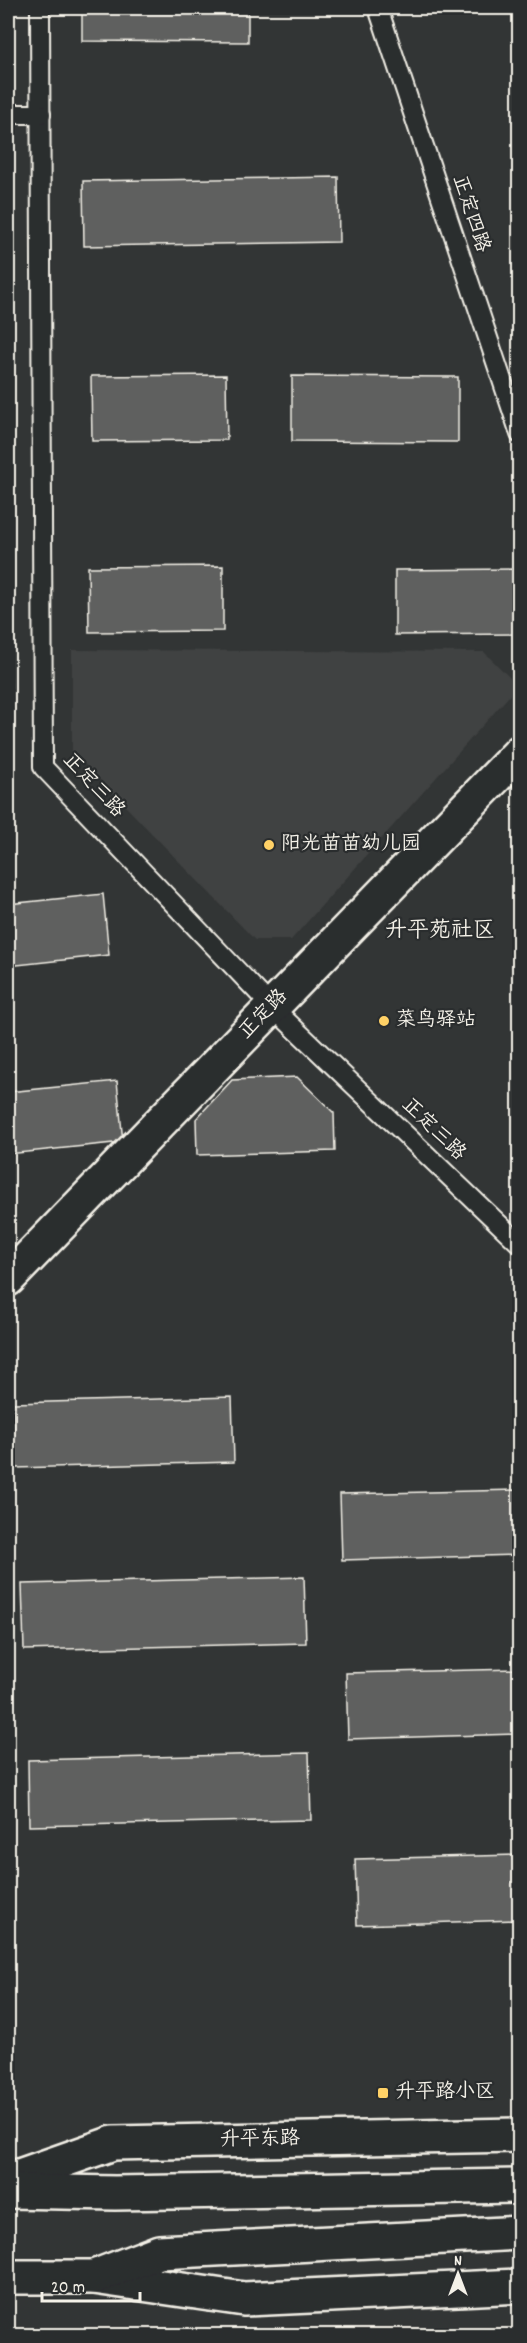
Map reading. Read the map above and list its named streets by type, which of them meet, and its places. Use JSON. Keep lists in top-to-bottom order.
{
  "streets": {
    "main road": ["正定路", "升平东路"],
    "lane": ["正定四路", "正定三路"]
  },
  "crossings": [
    ["正定三路", "正定路"]
  ],
  "districts": ["升平苑社区"],
  "places": {
    "other": ["阳光苗苗幼儿园", "菜鸟驿站"],
    "transit": ["升平路小区"]
  },
  "scale_bar": "20 m",
  "north": "top"
}
